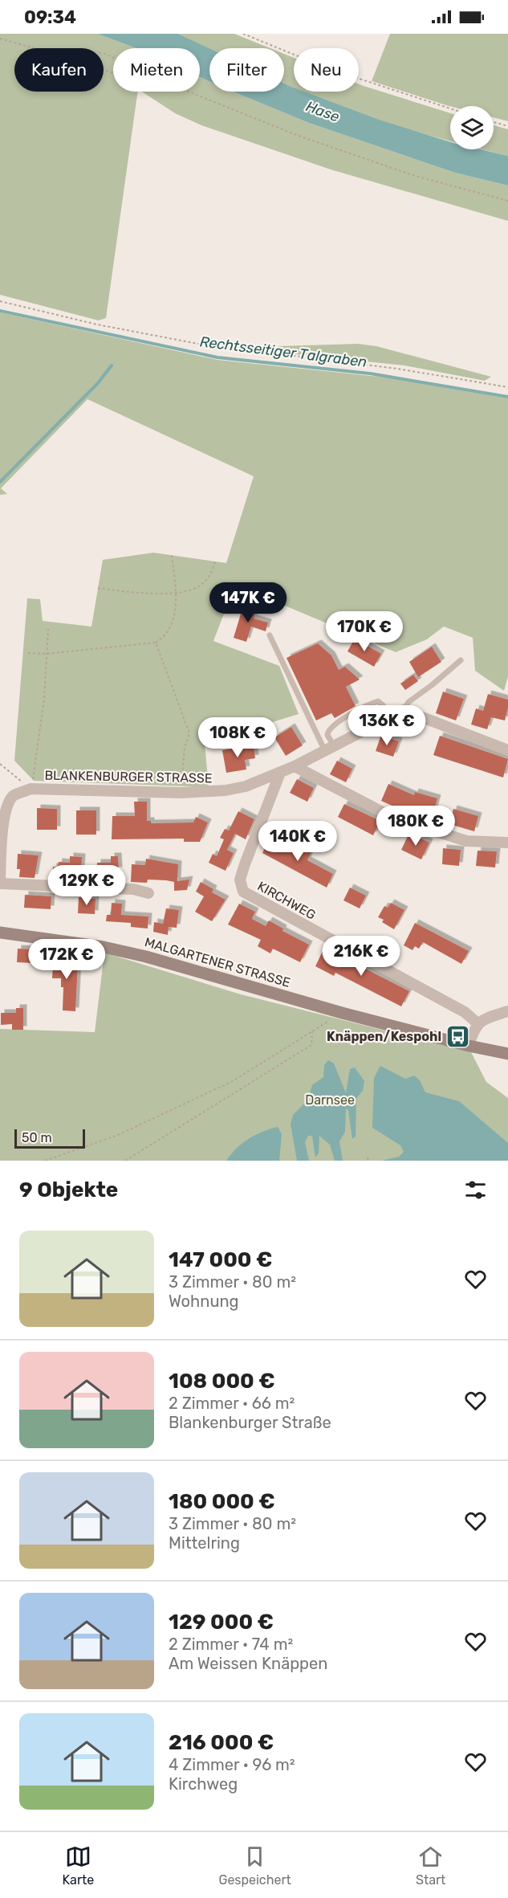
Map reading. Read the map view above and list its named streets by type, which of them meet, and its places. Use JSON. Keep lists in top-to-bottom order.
{
  "streets": {
    "street": ["BLANKENBURGER STRASSE", "KIRCHWEG", "MALGARTENER STRASSE"]
  },
  "crossings": [
    ["BLANKENBURGER STRASSE", "KIRCHWEG"]
  ],
  "water": ["Hase", "Rechtsseitiger Talgraben"],
  "parks": ["Darnsee"],
  "places": {
    "bus stop": ["Knäppen/Kespohl"]
  },
  "scale_bar": "50 m",
  "page": {
    "status": "09:34",
    "chip": [
      "Kaufen",
      "Mieten",
      "Filter",
      "Neu"
    ],
    "price": [
      "147K €",
      "170K €",
      "136K €",
      "108K €",
      "180K €",
      "140K €",
      "129K €",
      "216K €",
      "172K €"
    ],
    "scale": "50 m",
    "heading": "9 Objekte",
    "list": [
      {
        "name": "147 000 €",
        "note": "3 Zimmer · 80 m² · Wohnung"
      },
      {
        "name": "108 000 €",
        "note": "2 Zimmer · 66 m² · Blankenburger Straße"
      },
      {
        "name": "180 000 €",
        "note": "3 Zimmer · 80 m² · Mittelring"
      },
      {
        "name": "129 000 €",
        "note": "2 Zimmer · 74 m² · Am Weissen Knäppen"
      },
      {
        "name": "216 000 €",
        "note": "4 Zimmer · 96 m² · Kirchweg"
      }
    ],
    "tabs": ["Karte", "Gespeichert", "Start"]
  }
}
